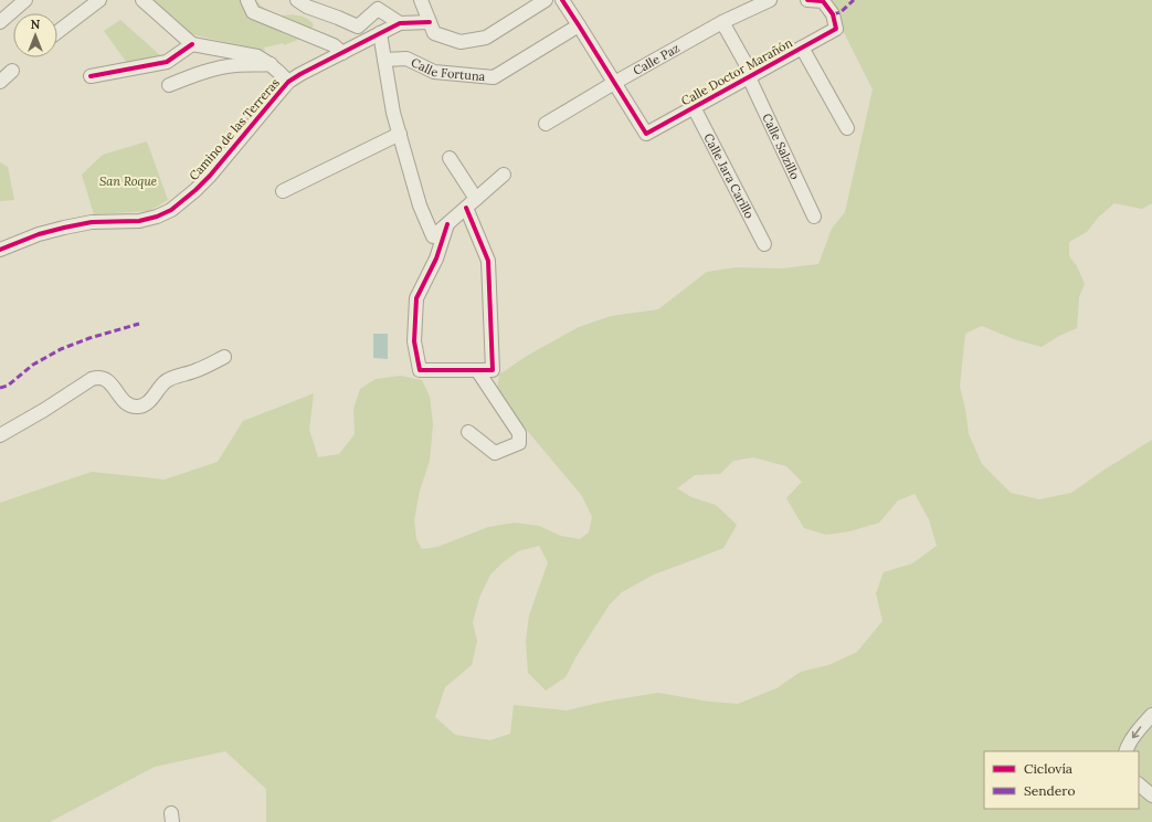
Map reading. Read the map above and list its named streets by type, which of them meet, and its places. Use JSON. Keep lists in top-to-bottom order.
{
  "streets": {
    "street": [
      "Calle Paz",
      "Calle Fortuna",
      "Calle Doctor Marañón",
      "Camino de las Terreras",
      "Calle Salzillo",
      "Calle Jara Carillo"
    ]
  },
  "crossings": [
    ["Calle Paz", "Calle Doctor Marañón"],
    ["Calle Paz", "Calle Salzillo"],
    ["Calle Doctor Marañón", "Calle Salzillo"],
    ["Calle Doctor Marañón", "Calle Jara Carillo"]
  ],
  "parks": ["San Roque"],
  "legend": ["Ciclovía", "Sendero"],
  "north": "top"
}
